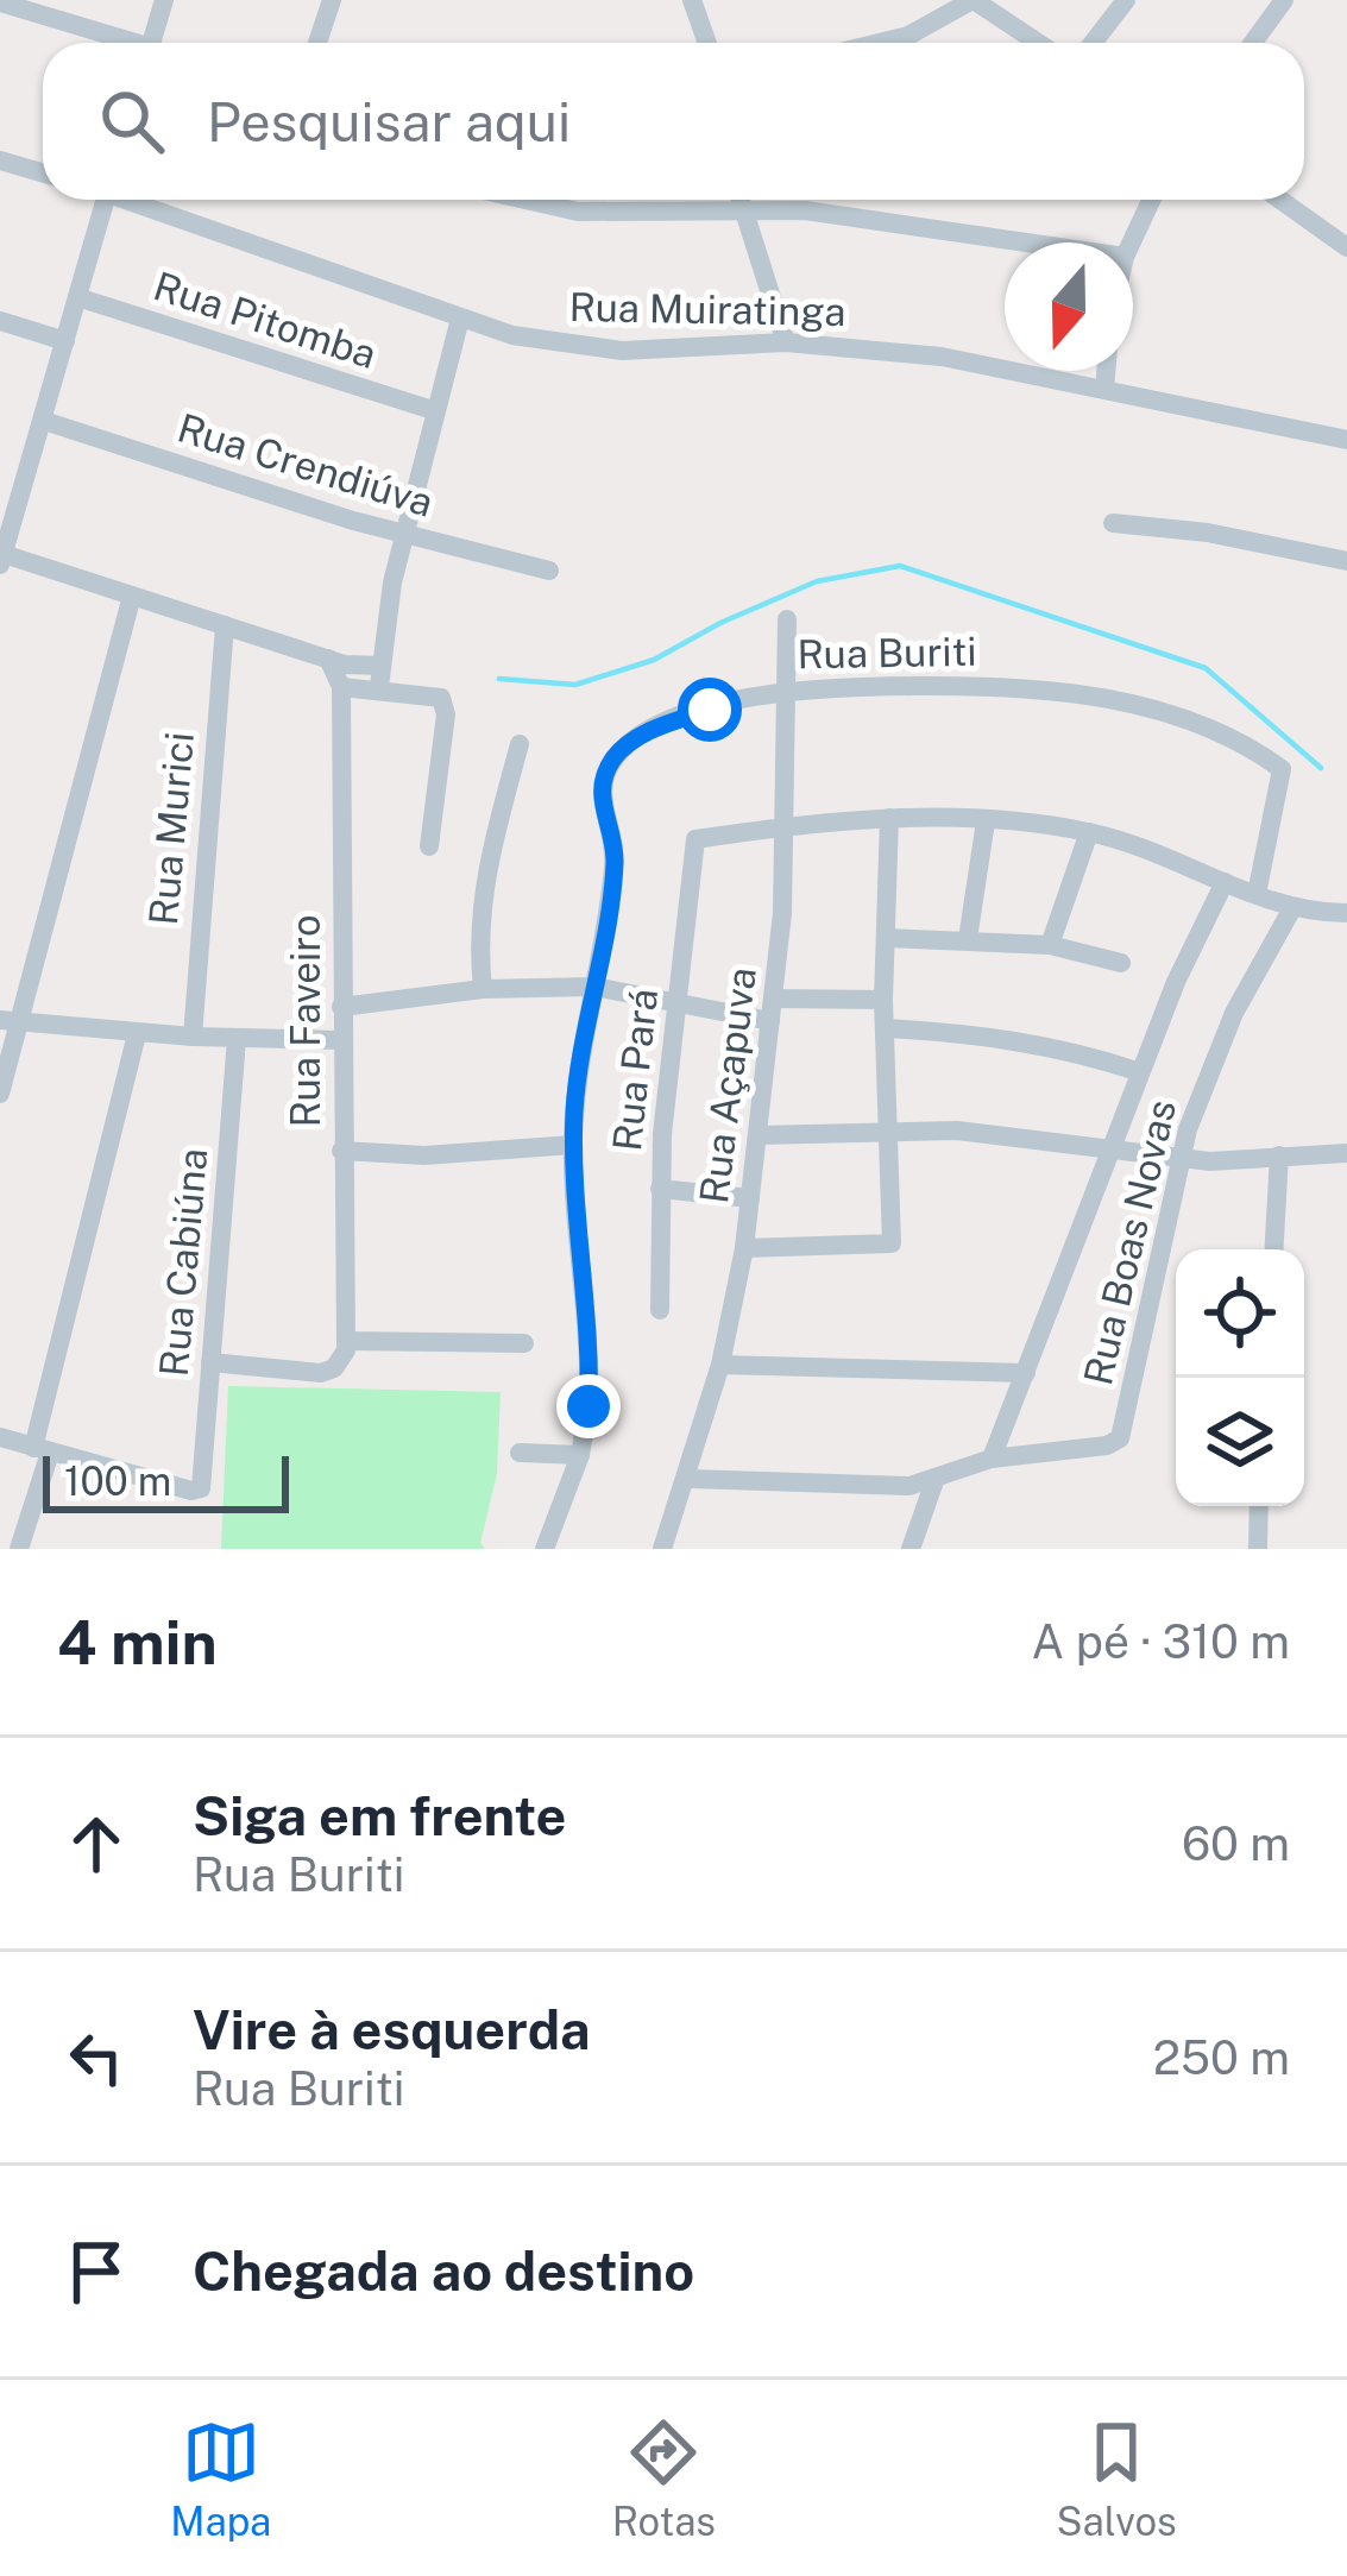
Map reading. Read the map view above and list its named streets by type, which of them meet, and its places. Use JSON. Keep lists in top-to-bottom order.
{
  "streets": {
    "street": [
      "Rua Muiratinga",
      "Rua Pitomba",
      "Rua Crendiúva",
      "Rua Buriti",
      "Rua Murici",
      "Rua Faveiro",
      "Rua Pará",
      "Rua Açapuva",
      "Rua Boas Novas",
      "Rua Cabiúna"
    ]
  },
  "crossings": [
    ["Rua Buriti", "Rua Açapuva"],
    ["Rua Pará", "Rua Açapuva"]
  ],
  "scale_bar": "100 m",
  "north": "bottom",
  "page": {
    "search": "Pesquisar aqui",
    "scale": "100 m",
    "heading": ["4 min", "A pé · 310 m"],
    "list": [
      ["Siga em frente", "Rua Buriti", "60 m"],
      ["Vire à esquerda", "Rua Buriti", "250 m"],
      "Chegada ao destino"
    ],
    "nav": ["Mapa", "Rotas", "Salvos"]
  }
}
